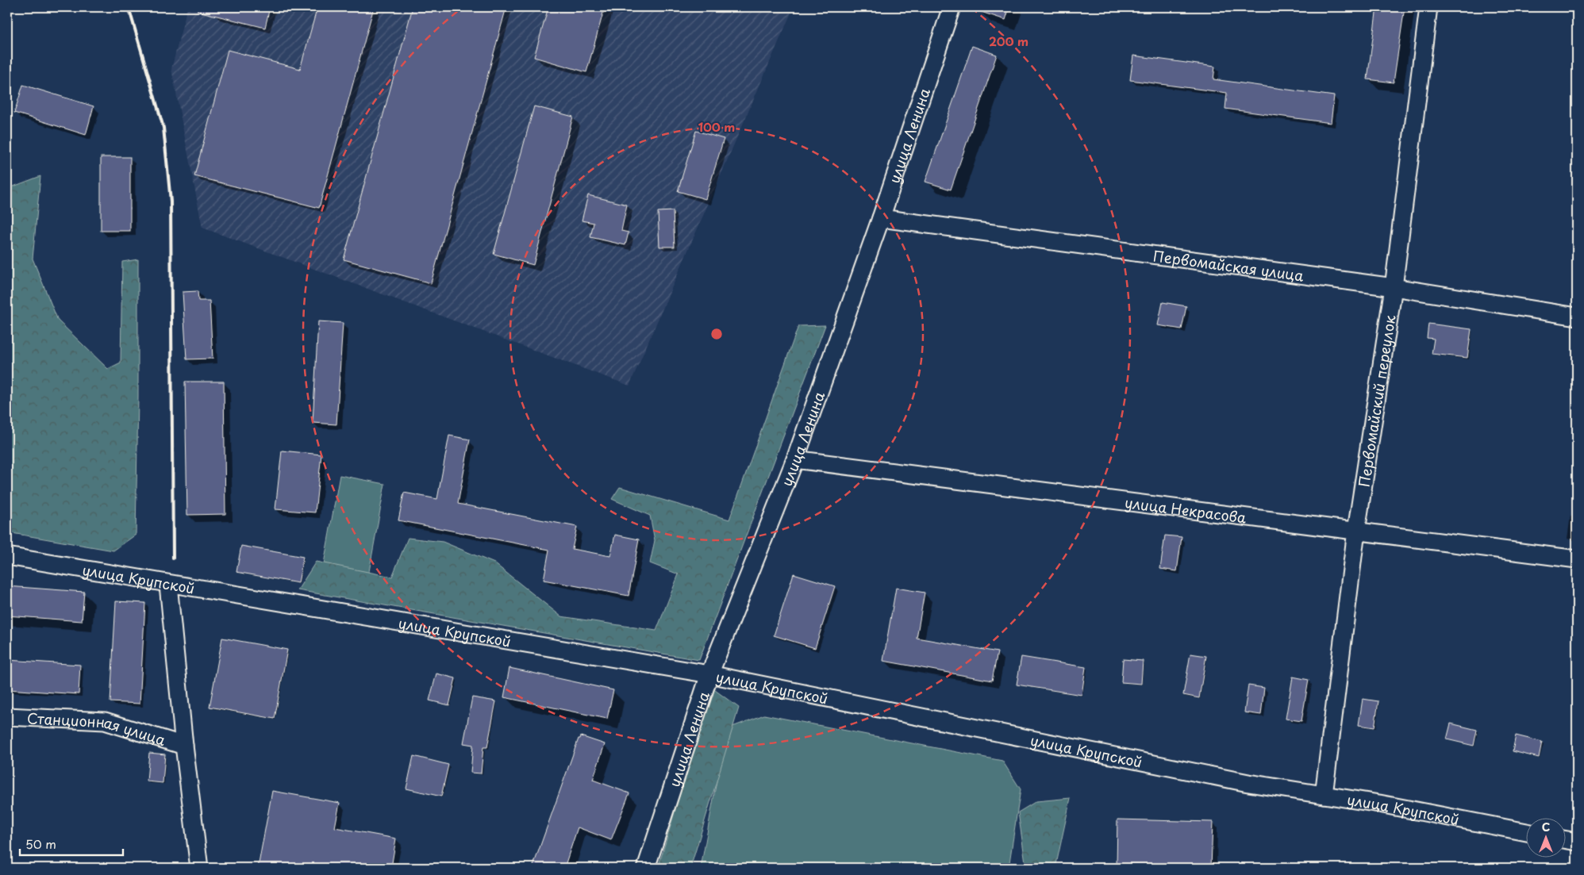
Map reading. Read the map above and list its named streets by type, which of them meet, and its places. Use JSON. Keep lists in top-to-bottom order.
{
  "streets": {
    "street": [
      "улица Ленина",
      "Первомайская улица",
      "Первомайский переулок",
      "улица Некрасова",
      "улица Крупской",
      "Станционная улица"
    ]
  },
  "crossings": [
    ["улица Ленина", "Первомайская улица"],
    ["улица Ленина", "улица Некрасова"],
    ["улица Ленина", "улица Крупской"],
    ["Первомайская улица", "Первомайский переулок"],
    ["Первомайский переулок", "улица Некрасова"],
    ["Первомайский переулок", "улица Крупской"]
  ],
  "scale_bar": "50 m",
  "north": "top",
  "rings": ["200 m", "100 m"]
}
